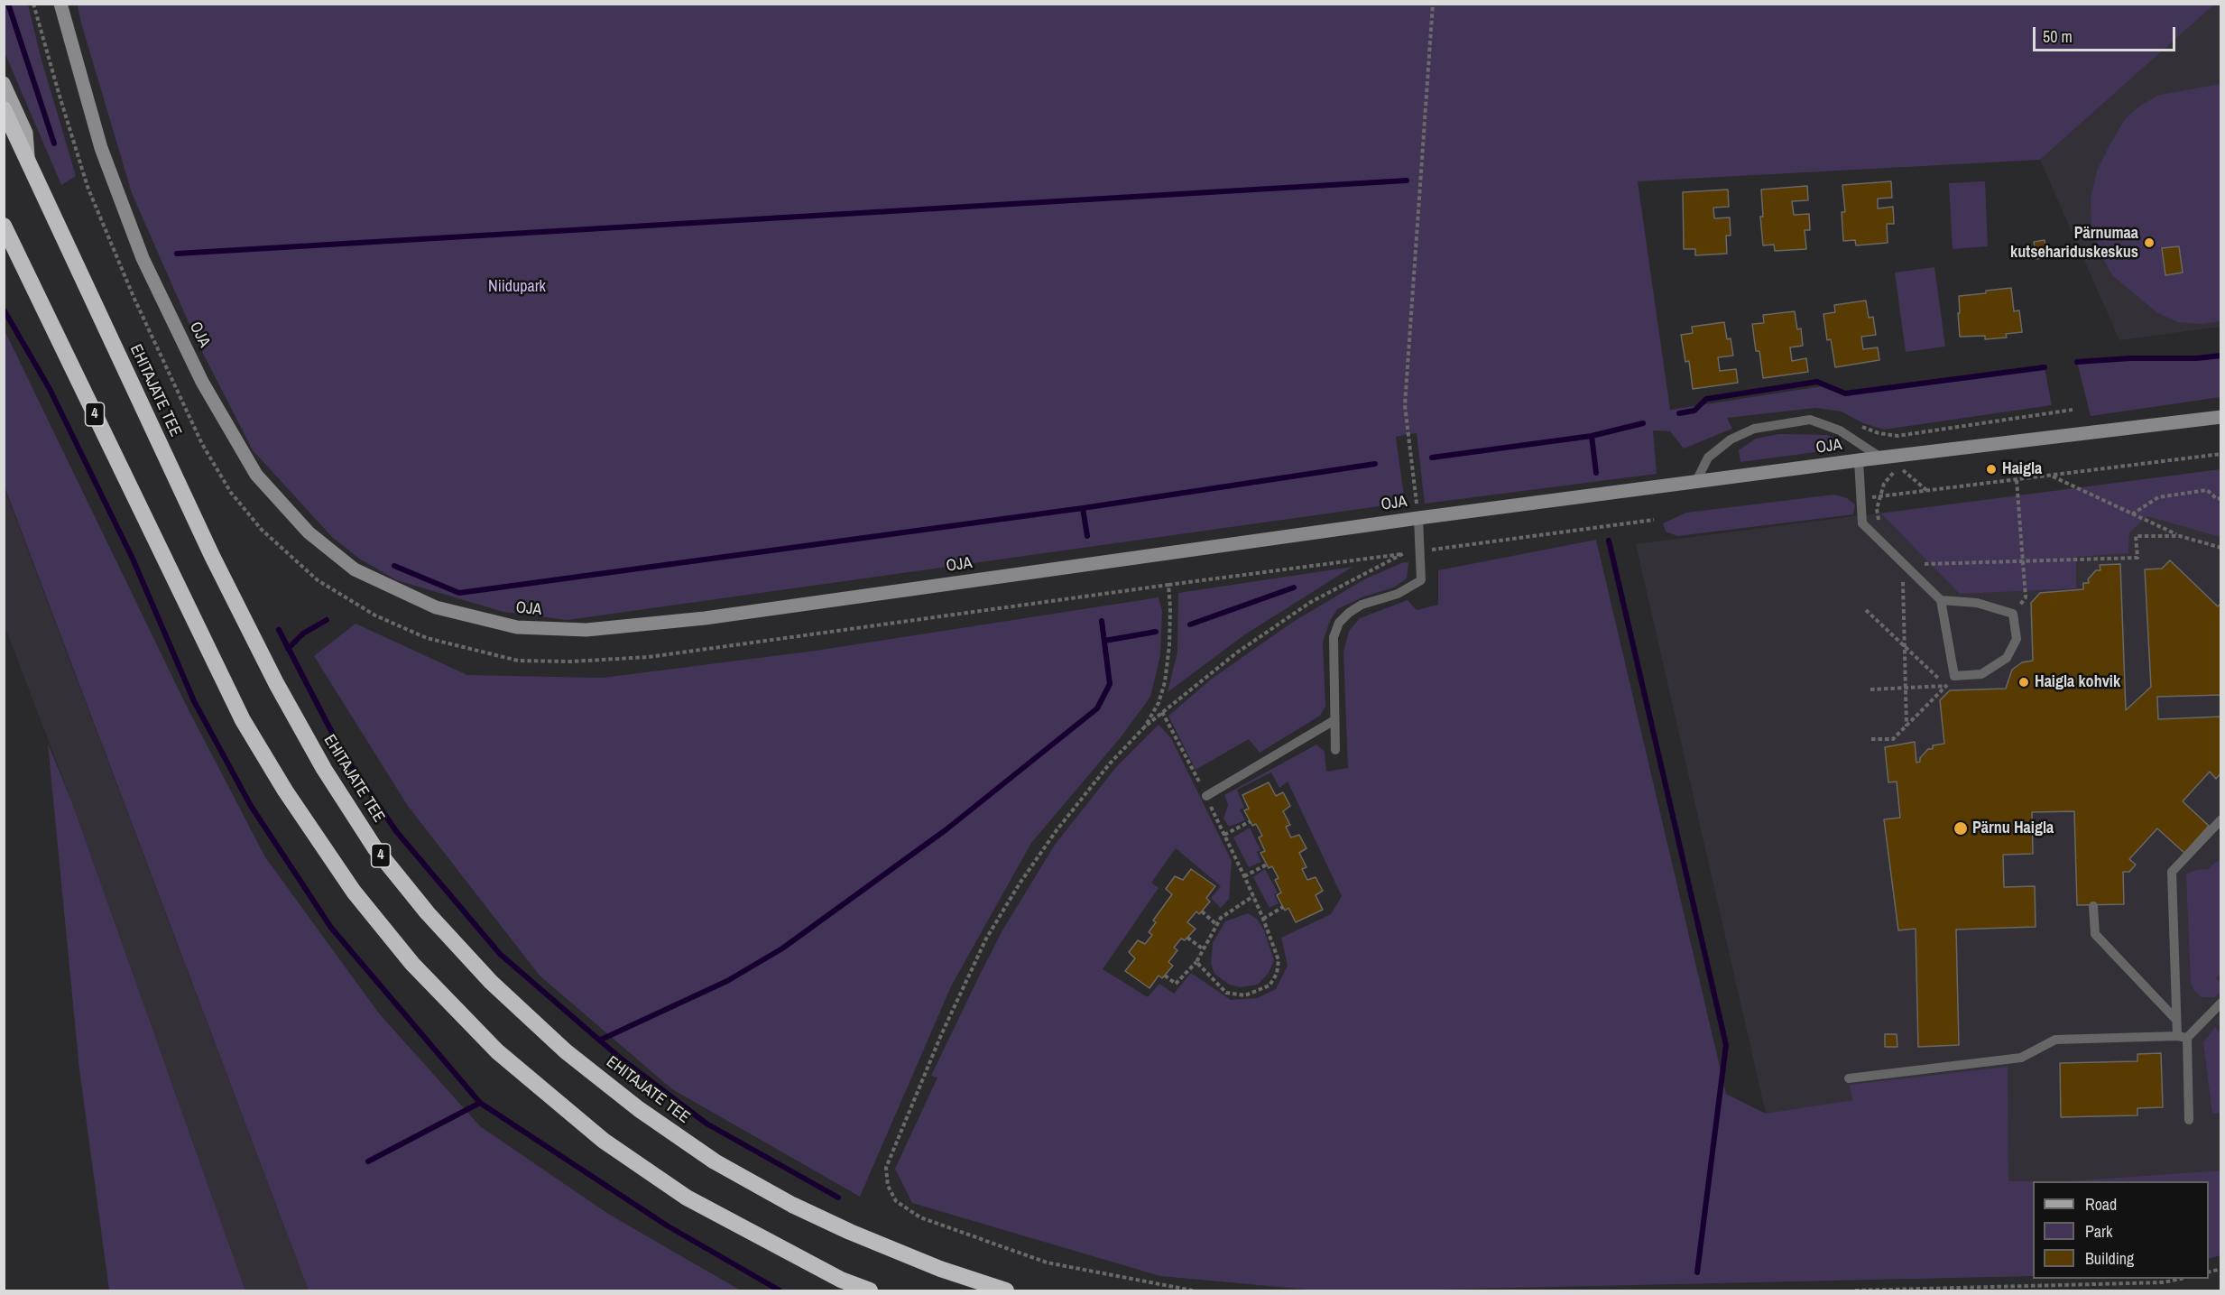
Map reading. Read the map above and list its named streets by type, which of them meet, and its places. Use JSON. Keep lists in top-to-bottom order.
{
  "streets": {
    "highway": ["EHITAJATE TEE", "4"],
    "street": ["OJA"]
  },
  "parks": ["Niidupark"],
  "places": [
    "Pärnumaa kutsehariduskeskus",
    "Haigla",
    "Haigla kohvik",
    "Pärnu Haigla"
  ],
  "legend": ["Road", "Park", "Building"],
  "scale_bar": "50 m"
}
